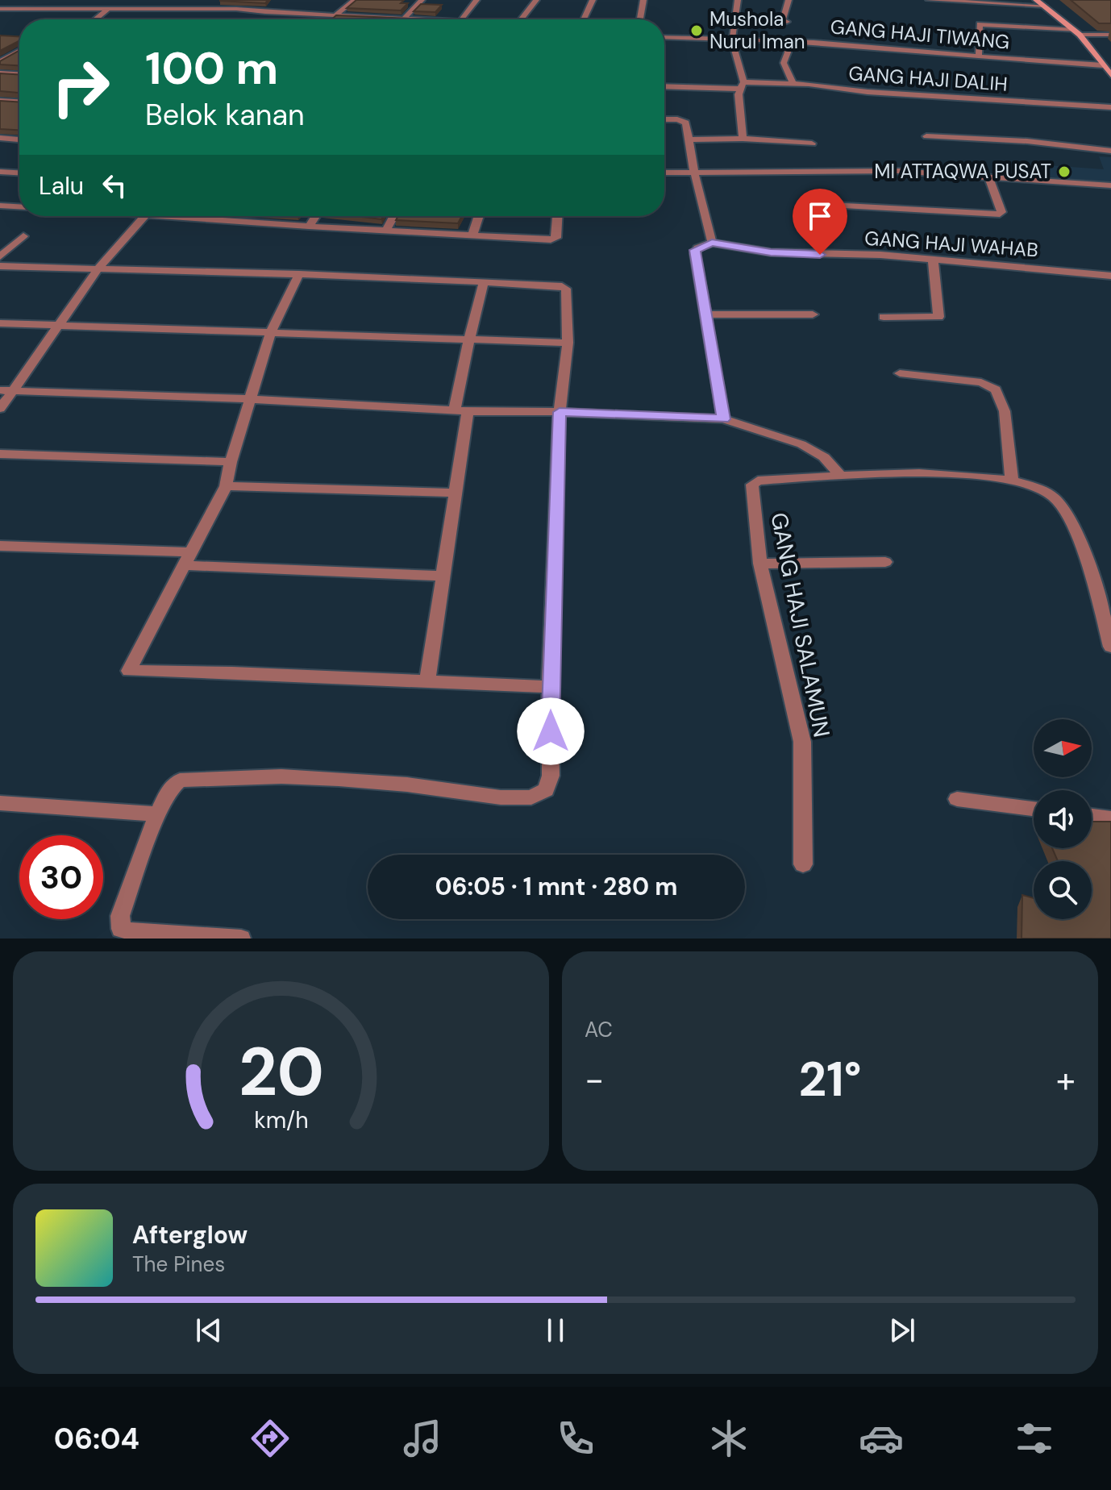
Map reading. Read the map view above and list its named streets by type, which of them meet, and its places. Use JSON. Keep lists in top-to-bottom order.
{
  "streets": {
    "street": [
      "GANG HAJI TIWANG",
      "GANG HAJI DALIH",
      "GANG HAJI WAHAB",
      "GANG HAJI SALAMUN"
    ]
  },
  "places": ["Mushola Nurul Iman", "MI ATTAQWA PUSAT"],
  "north": "right",
  "page": {
    "turn": ["100 m", "Belok kanan"],
    "then": "Lalu",
    "limit": "30",
    "trip": "06:05 · 1 mnt · 280 m",
    "tile": "AC",
    "heat": ["−", "21°", "+"],
    "song": ["Afterglow", "The Pines"],
    "tabs": "06:04",
    "gauge": ["20", "km/h"]
  }
}
